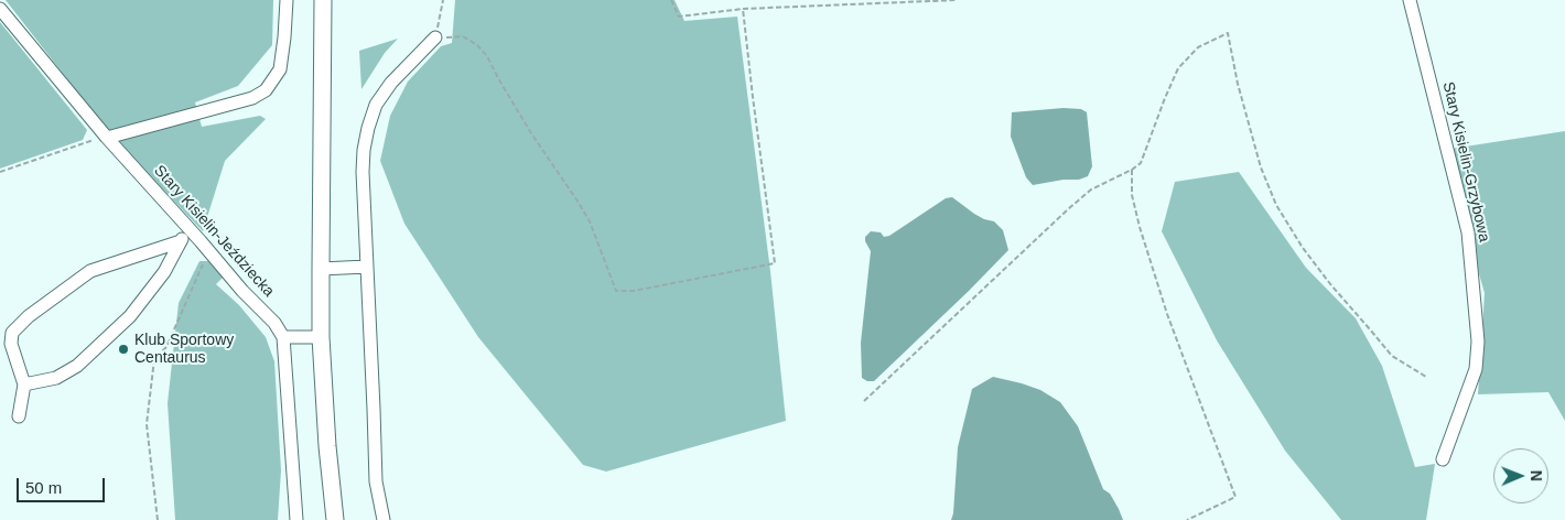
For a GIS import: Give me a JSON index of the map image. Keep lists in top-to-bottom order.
{
  "streets": {
    "street": ["Stary Kisielin-Grzybowa", "Stary Kisielin-Jeździecka"]
  },
  "places": ["Klub Sportowy Centaurus"],
  "scale_bar": "50 m",
  "north": "right"
}
